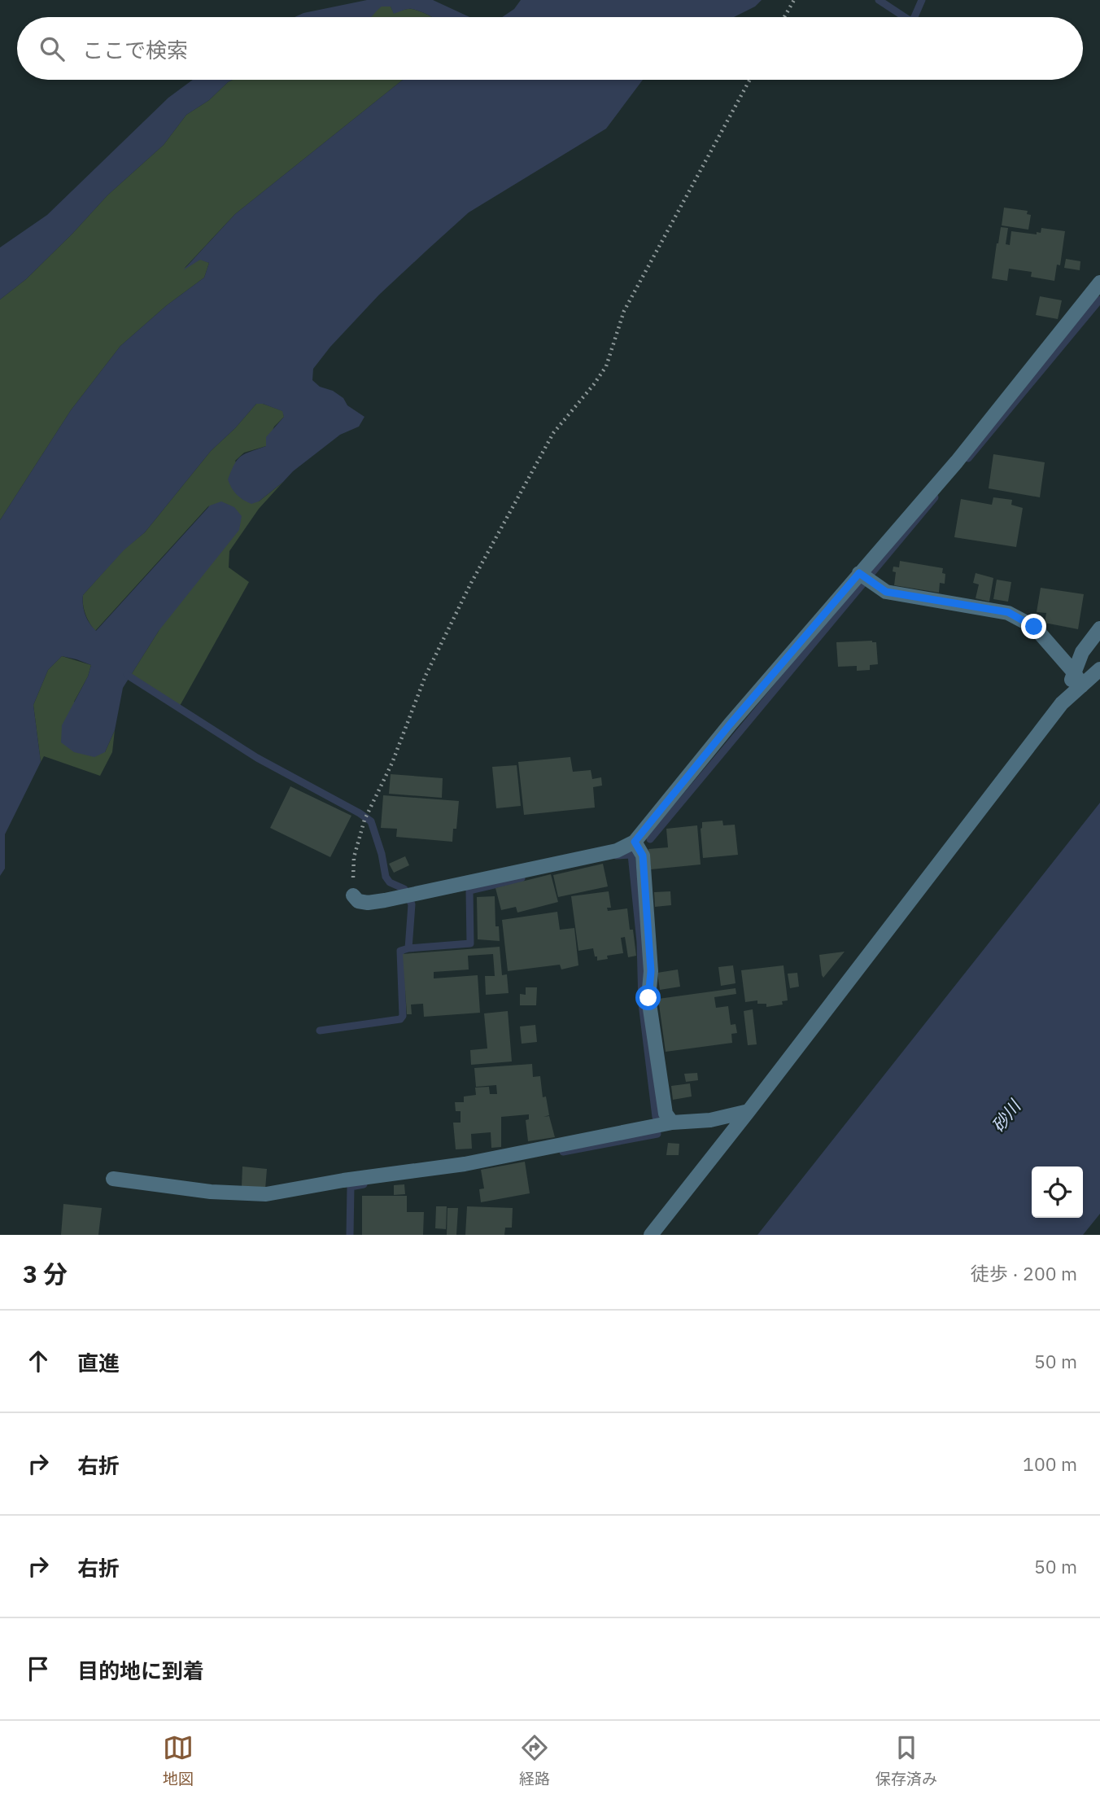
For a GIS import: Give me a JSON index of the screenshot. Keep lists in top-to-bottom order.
{
  "water": ["砂川"],
  "page": {
    "search": "ここで検索",
    "heading": ["3 分", "徒歩 · 200 m"],
    "list": [
      ["直進", "50 m"],
      ["右折", "100 m"],
      ["右折", "50 m"],
      "目的地に到着"
    ],
    "nav": ["地図", "経路", "保存済み"]
  }
}
